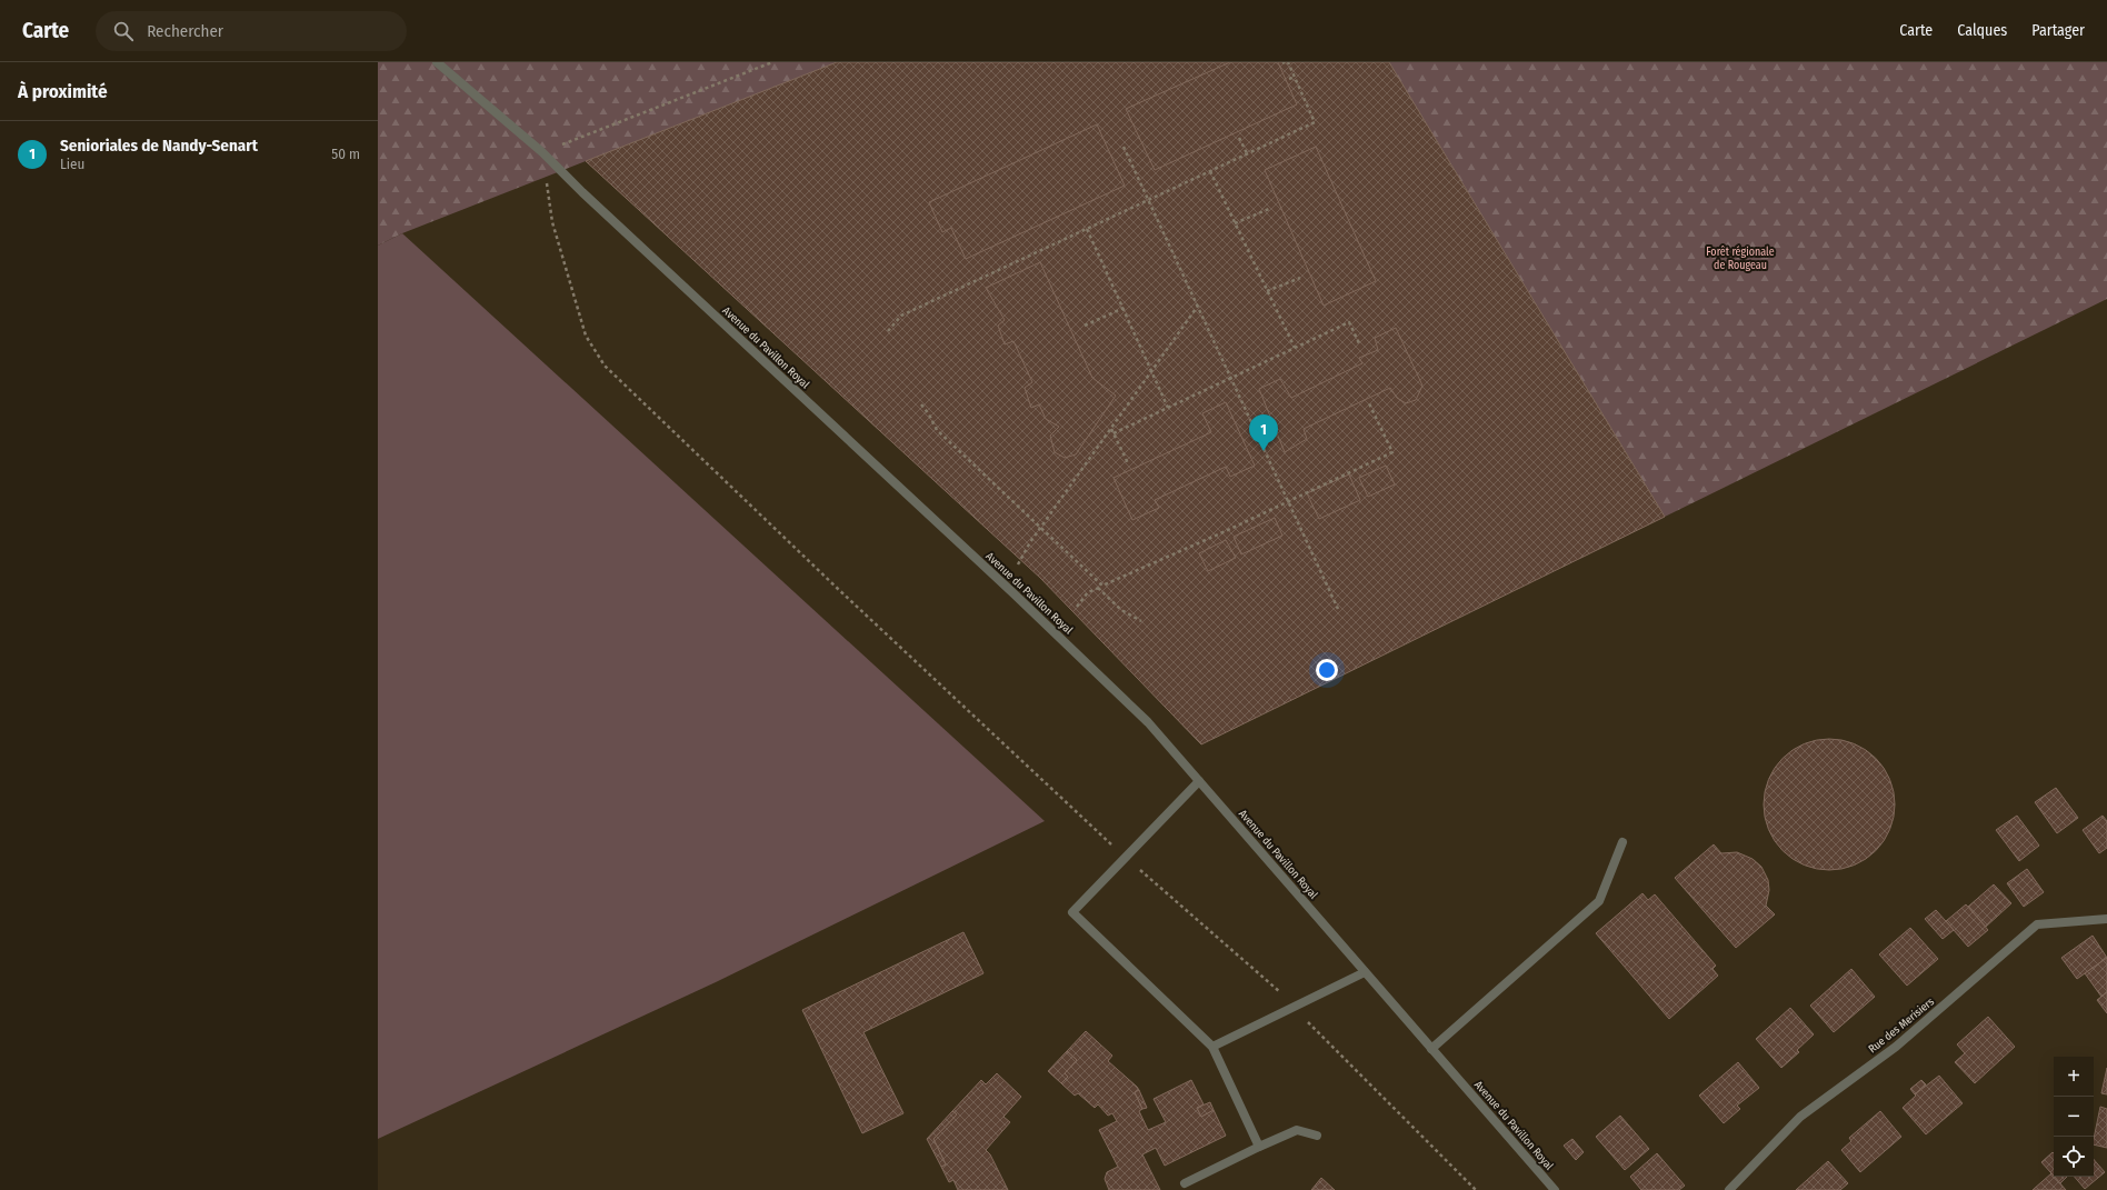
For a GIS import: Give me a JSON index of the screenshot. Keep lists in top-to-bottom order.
{
  "streets": {
    "street": ["Avenue du Pavillon Royal", "Rue des Merisiers"]
  },
  "parks": ["Forêt régionale de Rougeau"],
  "page": {
    "header": "Carte",
    "search": "Rechercher",
    "nav": ["Carte", "Calques", "Partager"],
    "heading": "À proximité",
    "list": [
      {
        "mark": "1",
        "name": "Senioriales de Nandy-Senart",
        "note": "Lieu",
        "value": "50 m"
      }
    ],
    "pins": "1",
    "map_buttons": ["+", "−"]
  }
}
